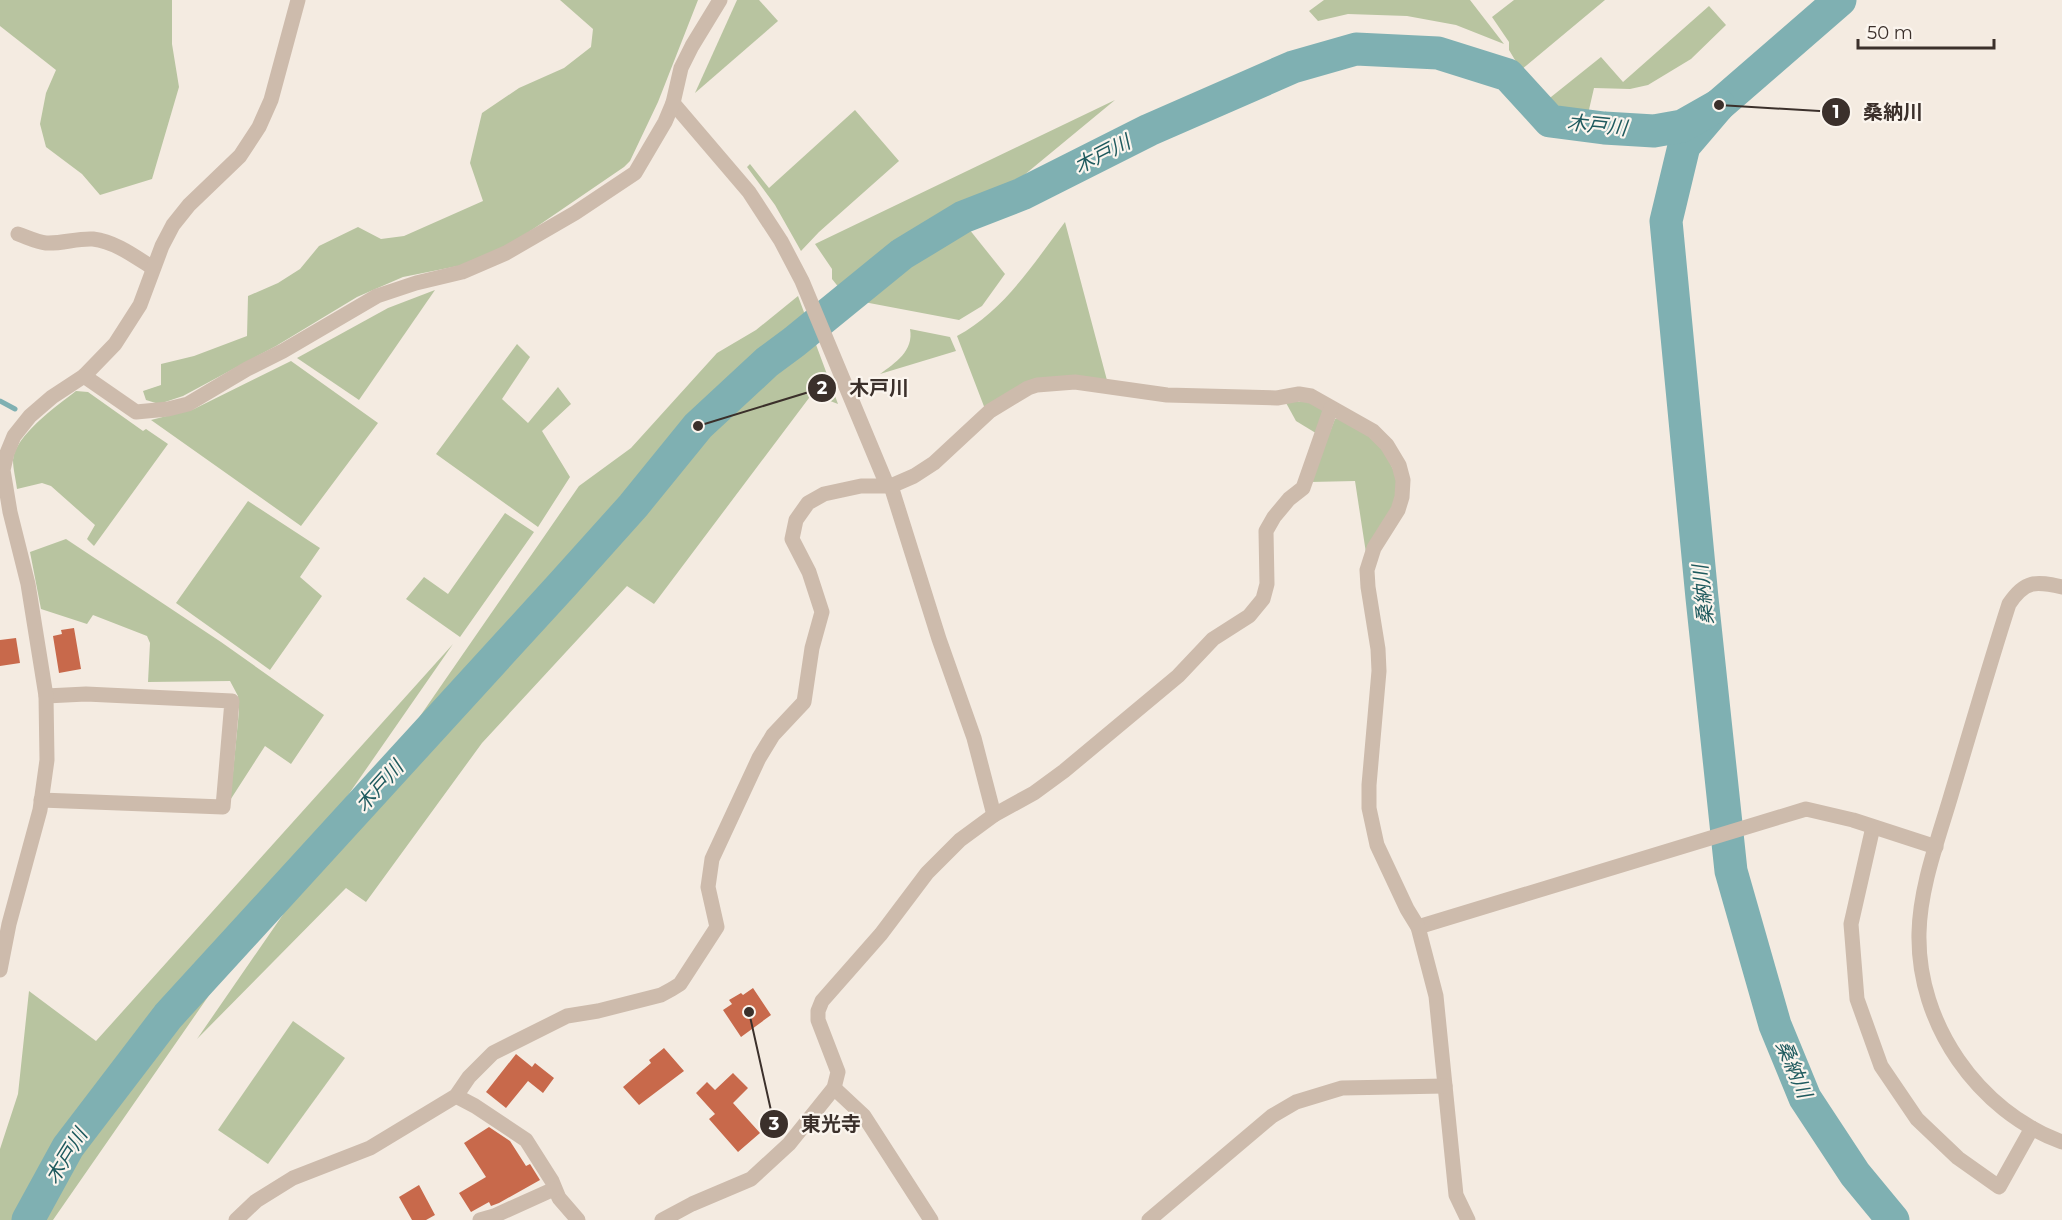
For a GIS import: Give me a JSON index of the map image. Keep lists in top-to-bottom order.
{
  "water": ["木戸川", "桑納川"],
  "places": ["桑納川", "木戸川", "東光寺"],
  "scale_bar": "50 m"
}
